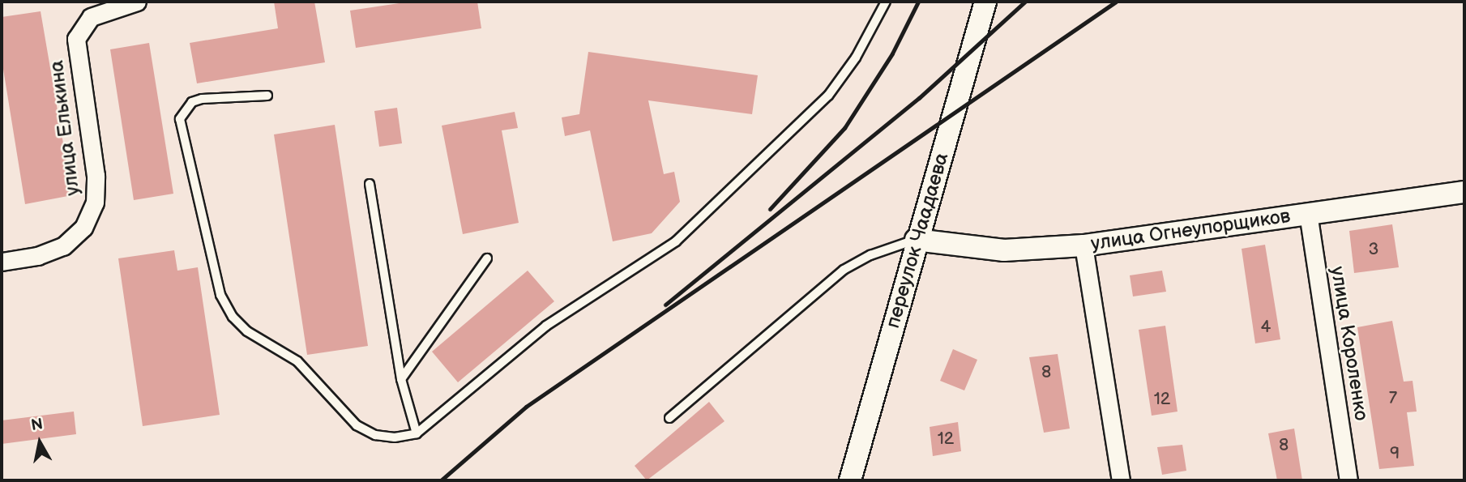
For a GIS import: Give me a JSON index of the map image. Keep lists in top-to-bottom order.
{
  "streets": {
    "street": [
      "улица Елькина",
      "улица Огнеупорщиков",
      "переулок Чаадаева",
      "улица Короленко"
    ]
  },
  "crossings": [
    ["улица Огнеупорщиков", "переулок Чаадаева"],
    ["улица Огнеупорщиков", "улица Короленко"]
  ],
  "house_numbers": [
    "3",
    "4",
    "8",
    "7",
    "12",
    "12",
    "8",
    "9"
  ],
  "north": "top"
}
